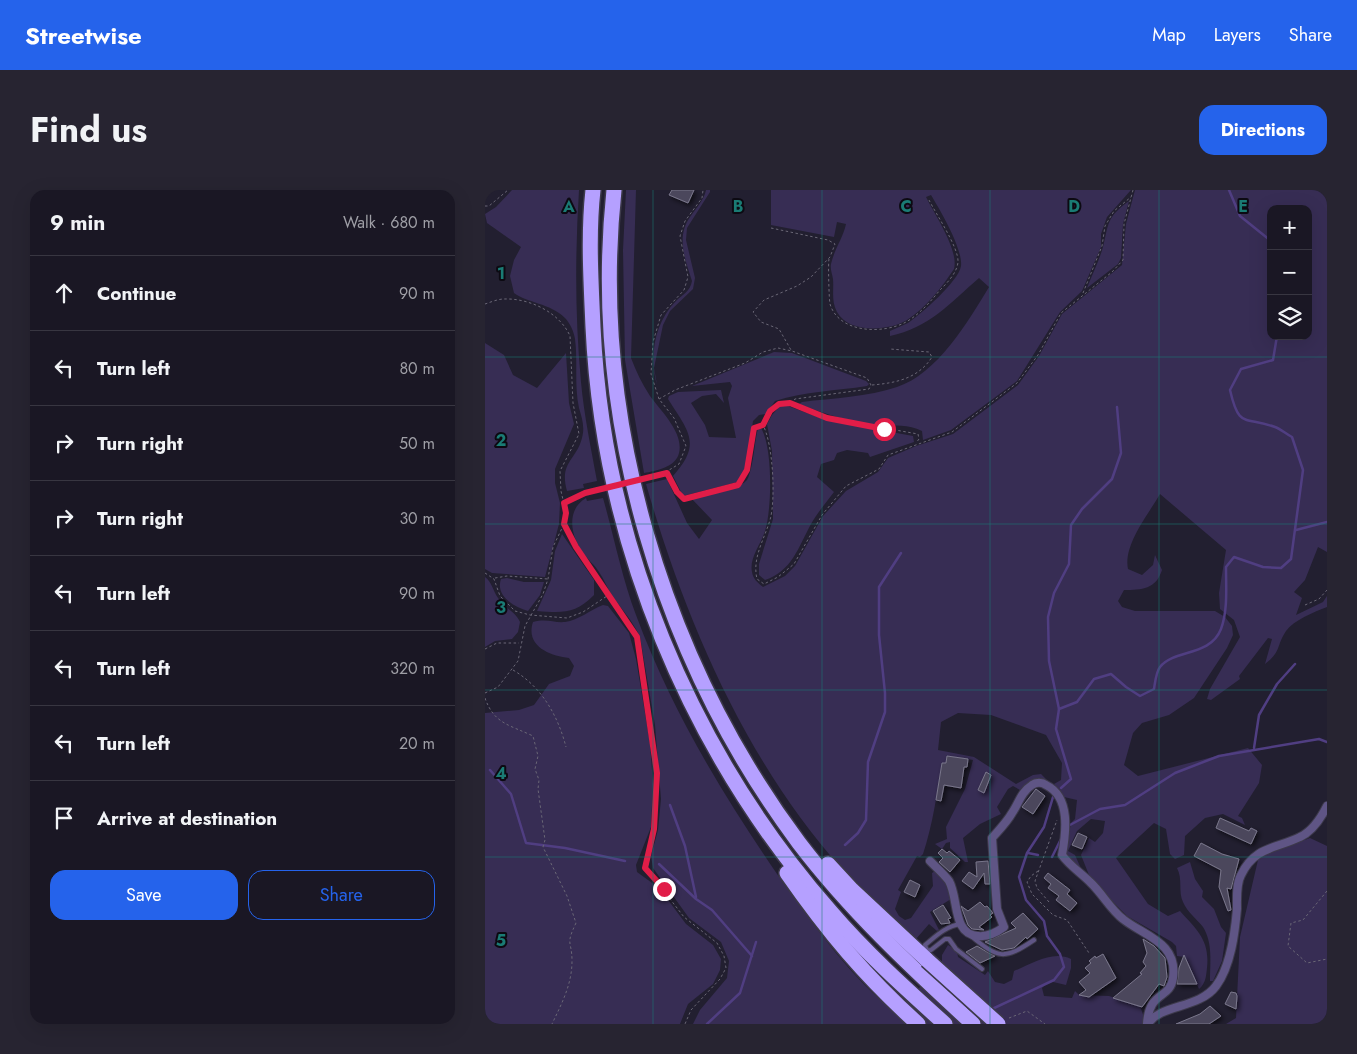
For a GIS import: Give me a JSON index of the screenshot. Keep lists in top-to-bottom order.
{
  "page": {
    "header": "Streetwise",
    "nav": ["Map", "Layers", "Share"],
    "title": "Find us",
    "buttons": [
      "Directions",
      ["Save", "Share"]
    ],
    "heading": ["9 min", "Walk · 680 m"],
    "map_buttons": ["+", "−"],
    "list": [
      ["Continue", "90 m"],
      ["Turn left", "80 m"],
      ["Turn right", "50 m"],
      ["Turn right", "30 m"],
      ["Turn left", "90 m"],
      ["Turn left", "320 m"],
      ["Turn left", "20 m"],
      "Arrive at destination"
    ]
  },
  "grid": {
    "columns": [
      "A",
      "B",
      "C",
      "D",
      "E"
    ],
    "rows": [
      "1",
      "2",
      "3",
      "4",
      "5"
    ]
  }
}
